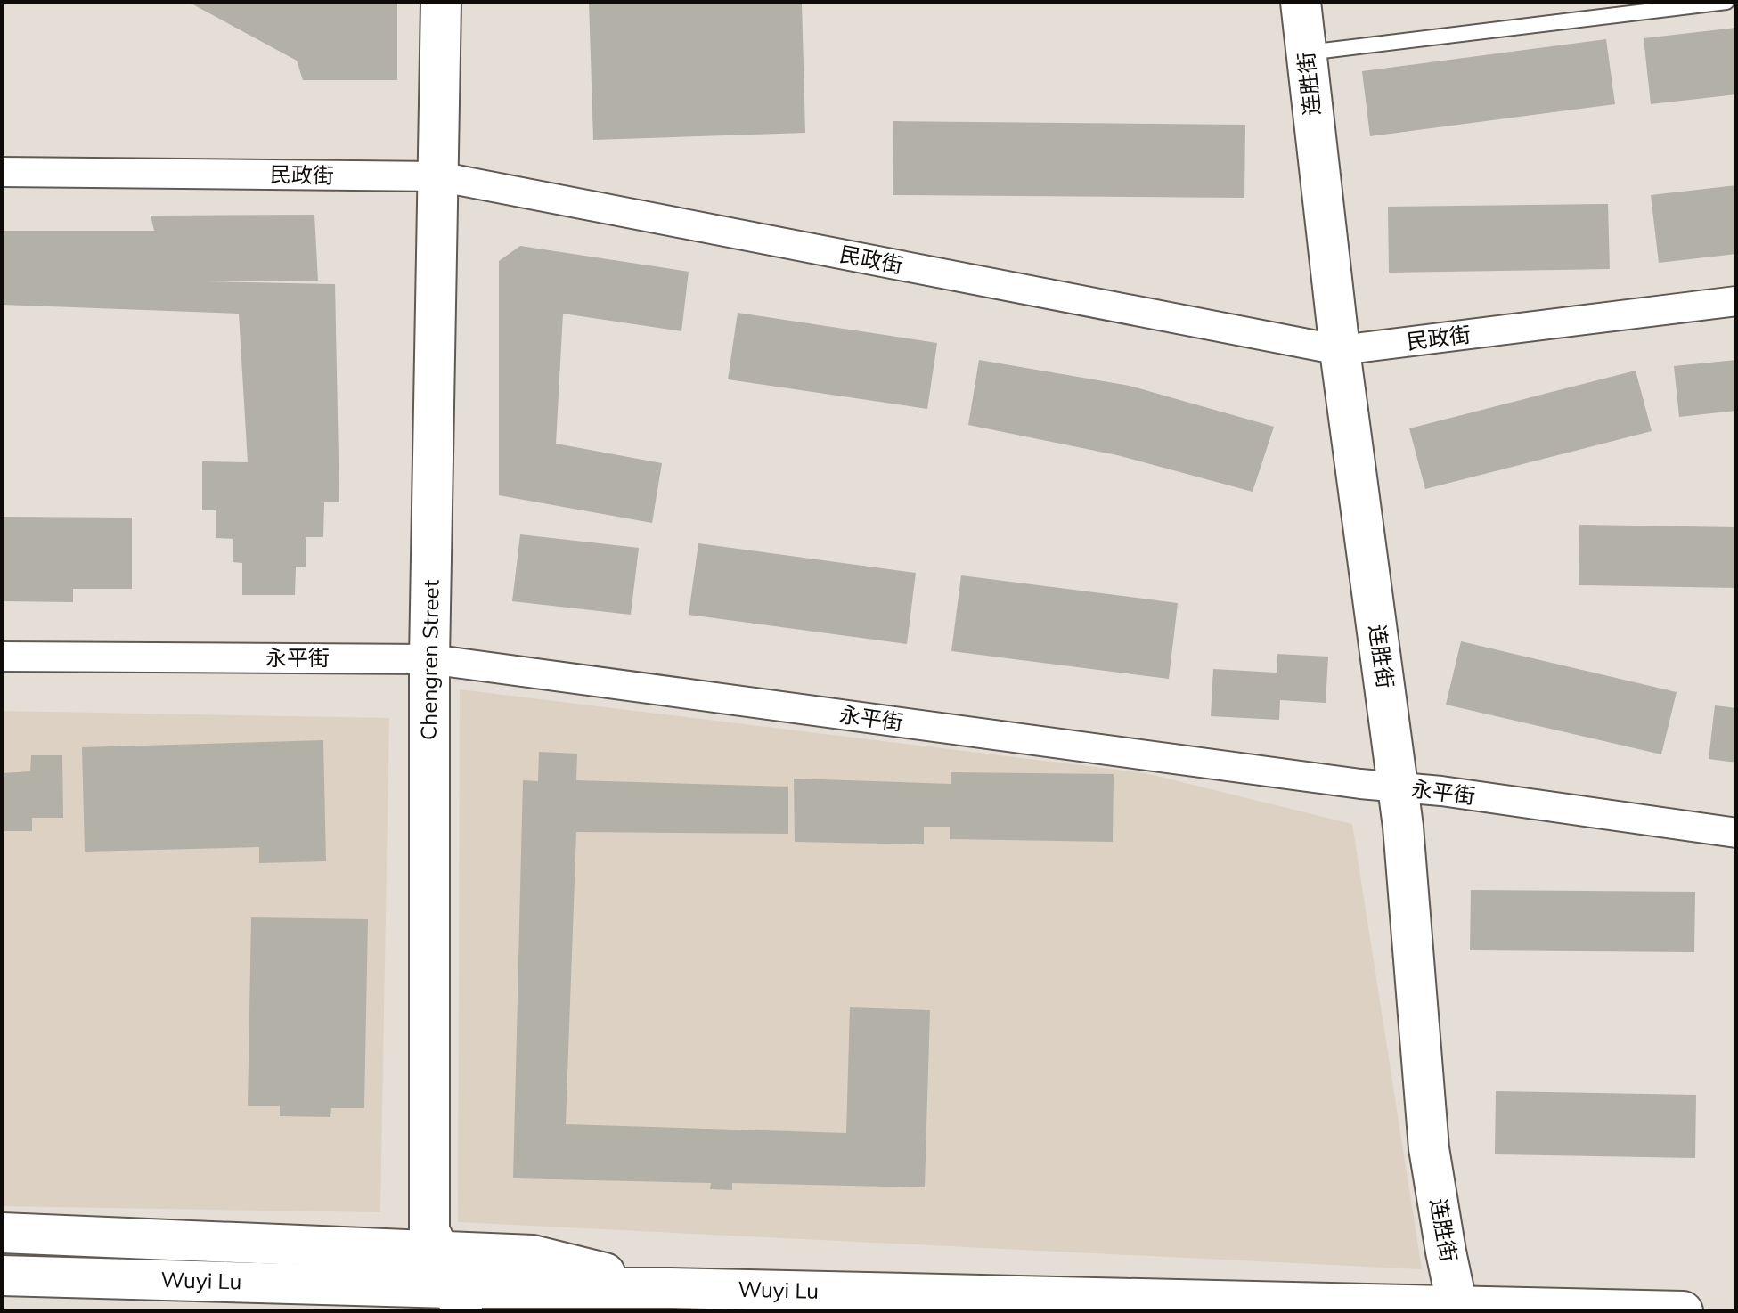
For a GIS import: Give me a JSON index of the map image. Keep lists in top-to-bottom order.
{
  "streets": {
    "main road": ["连胜街", "Chengren Street", "Wuyi Lu"],
    "street": ["民政街", "永平街"]
  },
  "crossings": [
    ["连胜街", "民政街"],
    ["连胜街", "永平街"],
    ["连胜街", "Wuyi Lu"],
    ["民政街", "Chengren Street"],
    ["永平街", "Chengren Street"],
    ["Chengren Street", "Wuyi Lu"]
  ]
}
